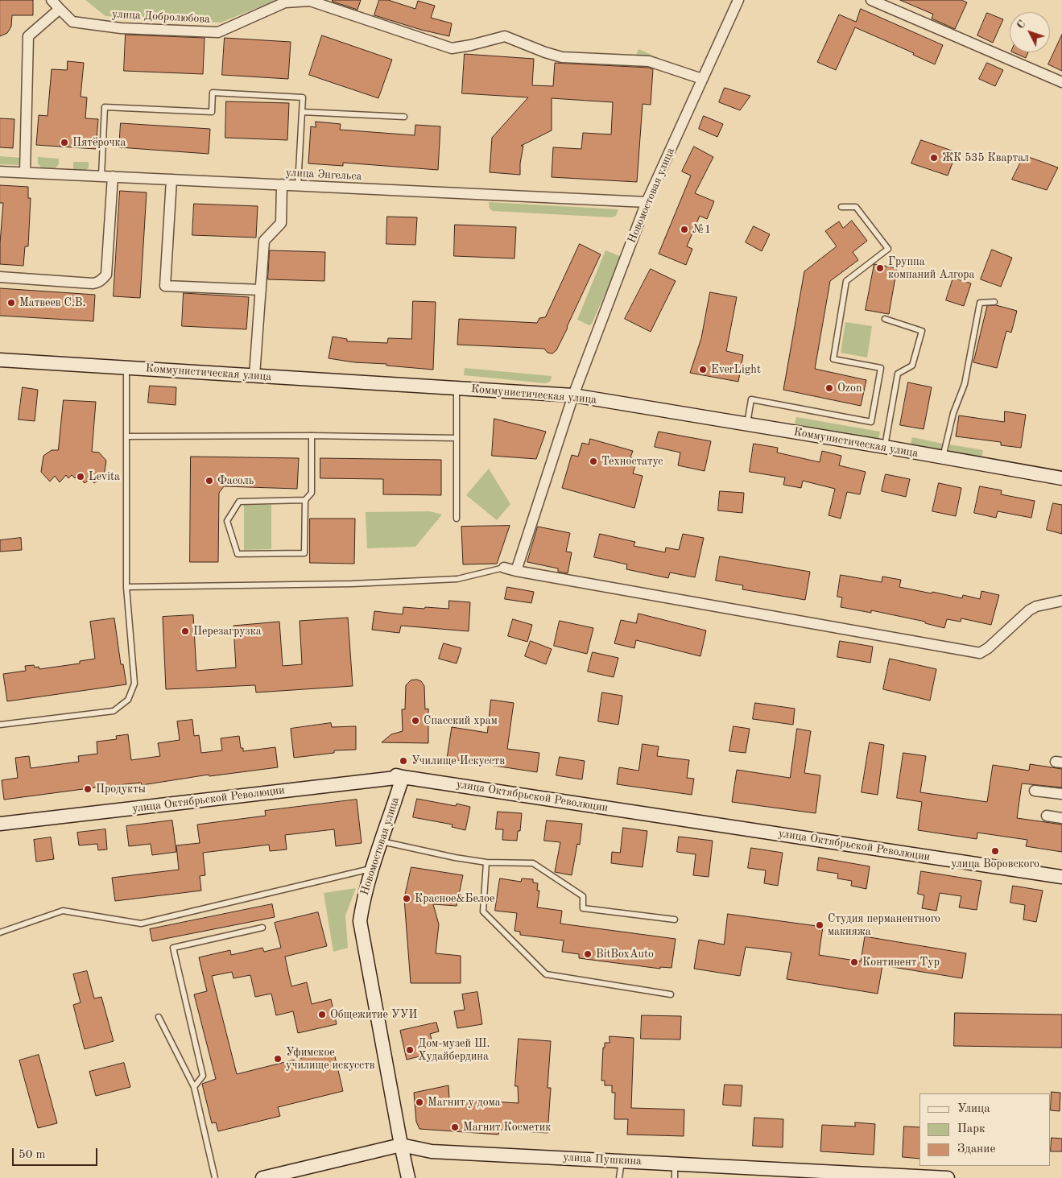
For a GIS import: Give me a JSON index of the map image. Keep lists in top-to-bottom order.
{
  "streets": {
    "street": [
      "улица Добролюбова",
      "улица Энгельса",
      "Новомостовая улица",
      "Коммунистическая улица",
      "улица Октябрьской Революции",
      "улица Пушкина"
    ]
  },
  "crossings": [
    ["улица Добролюбова", "Новомостовая улица"],
    ["улица Энгельса", "Новомостовая улица"],
    ["Новомостовая улица", "Коммунистическая улица"],
    ["Новомостовая улица", "улица Октябрьской Революции"],
    ["Новомостовая улица", "улица Пушкина"]
  ],
  "places": [
    "Пятёрочка",
    "ЖК 535 Квартал",
    "№1",
    "Группа компаний Алгора",
    "Матвеев С.В.",
    "EverLight",
    "Ozon",
    "Техностатус",
    "Levita",
    "Фасоль",
    "Перезагрузка",
    "Спасский храм",
    "Училище Искусств",
    "Продукты",
    "улица Воровского",
    "Красное&Белое",
    "Студия перманентного макияжа",
    "BitBoxAuto",
    "Континент Тур",
    "Общежитие УУИ",
    "Дом-музей Ш. Худайбердина",
    "Уфимское училище искусств",
    "Магнит у дома",
    "Магнит Косметик"
  ],
  "legend": ["Улица", "Парк", "Здание"],
  "scale_bar": "50 m",
  "north": "top left"
}
